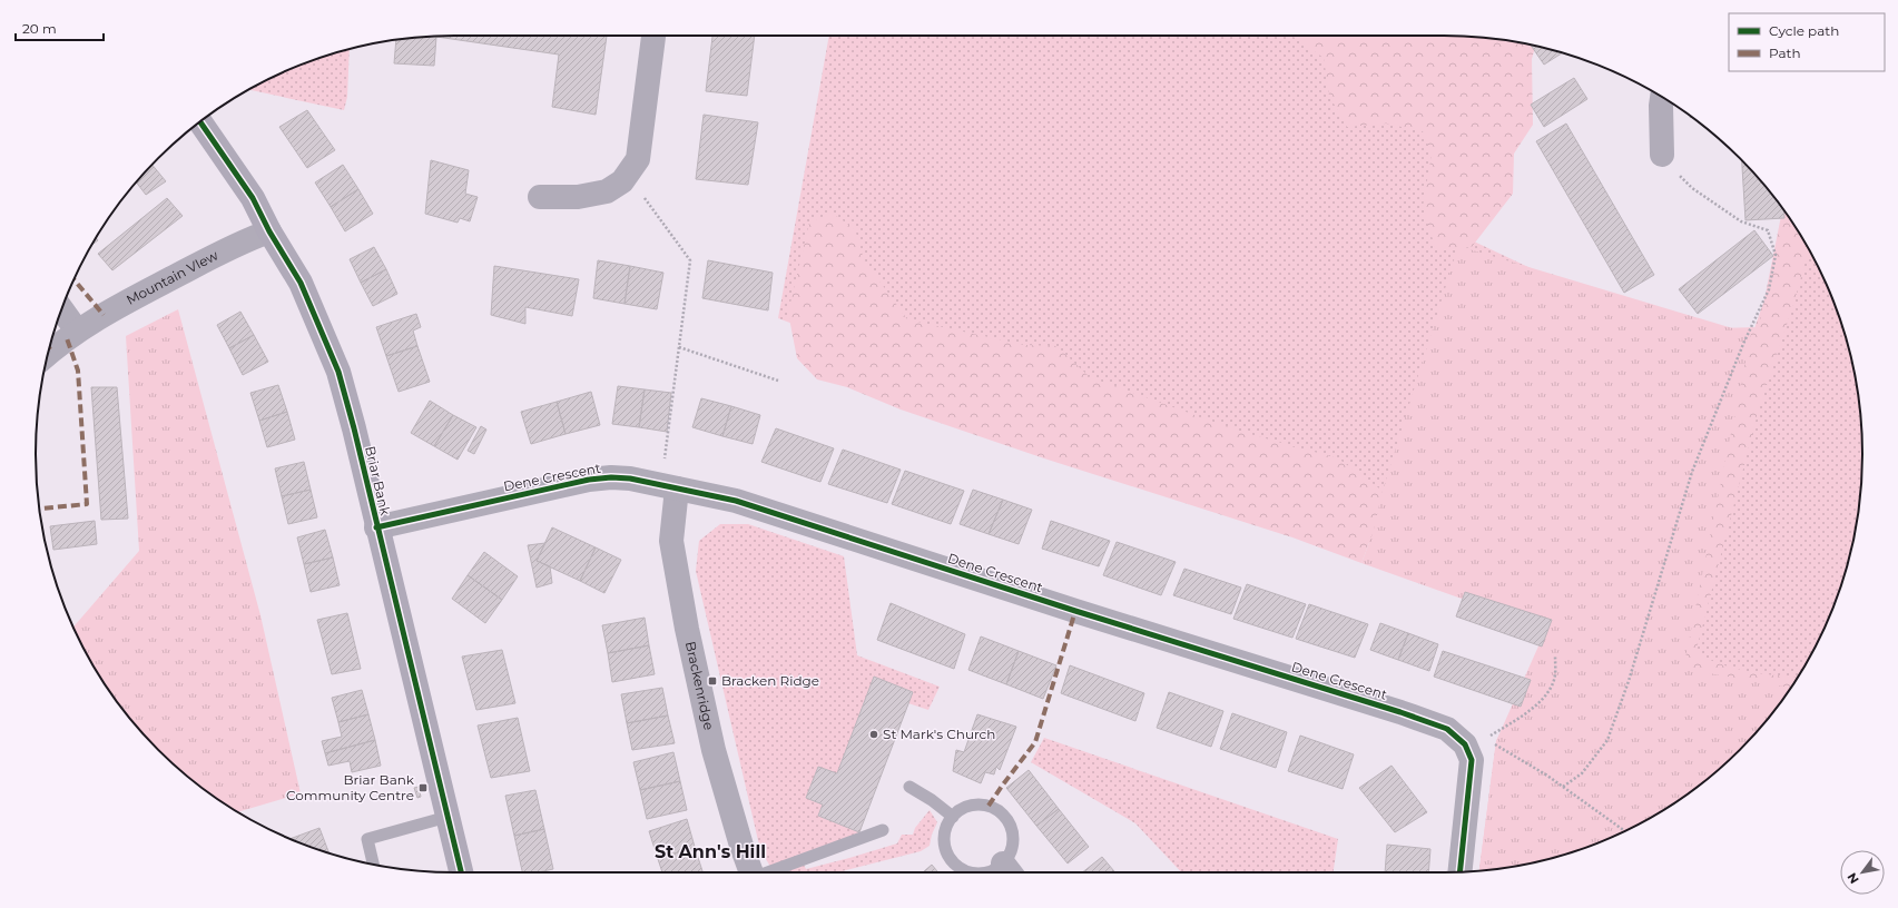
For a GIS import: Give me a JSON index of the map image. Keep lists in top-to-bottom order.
{
  "streets": {
    "street": [
      "Mountain VIew",
      "Dene Crescent",
      "Briar Bank",
      "Brackenridge"
    ]
  },
  "crossings": [
    ["Mountain VIew", "Briar Bank"],
    ["Dene Crescent", "Briar Bank"],
    ["Dene Crescent", "Brackenridge"]
  ],
  "districts": ["St Ann's Hill"],
  "places": {
    "transit": ["Bracken Ridge", "Briar Bank Community Centre"],
    "other": ["St Mark's Church"]
  },
  "legend": ["Cycle path", "Path"],
  "scale_bar": "20 m",
  "north": "bottom left"
}
